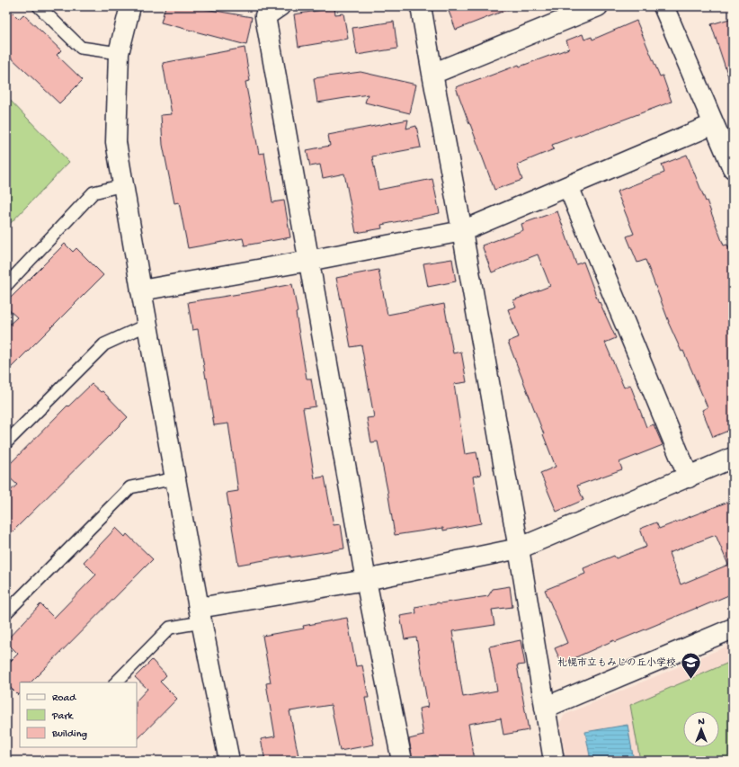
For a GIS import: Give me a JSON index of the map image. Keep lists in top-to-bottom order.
{
  "places": {
    "school or university": ["札幌市立もみじの丘小学校"]
  },
  "legend": ["Road", "Park", "Building"],
  "north": "top"
}
